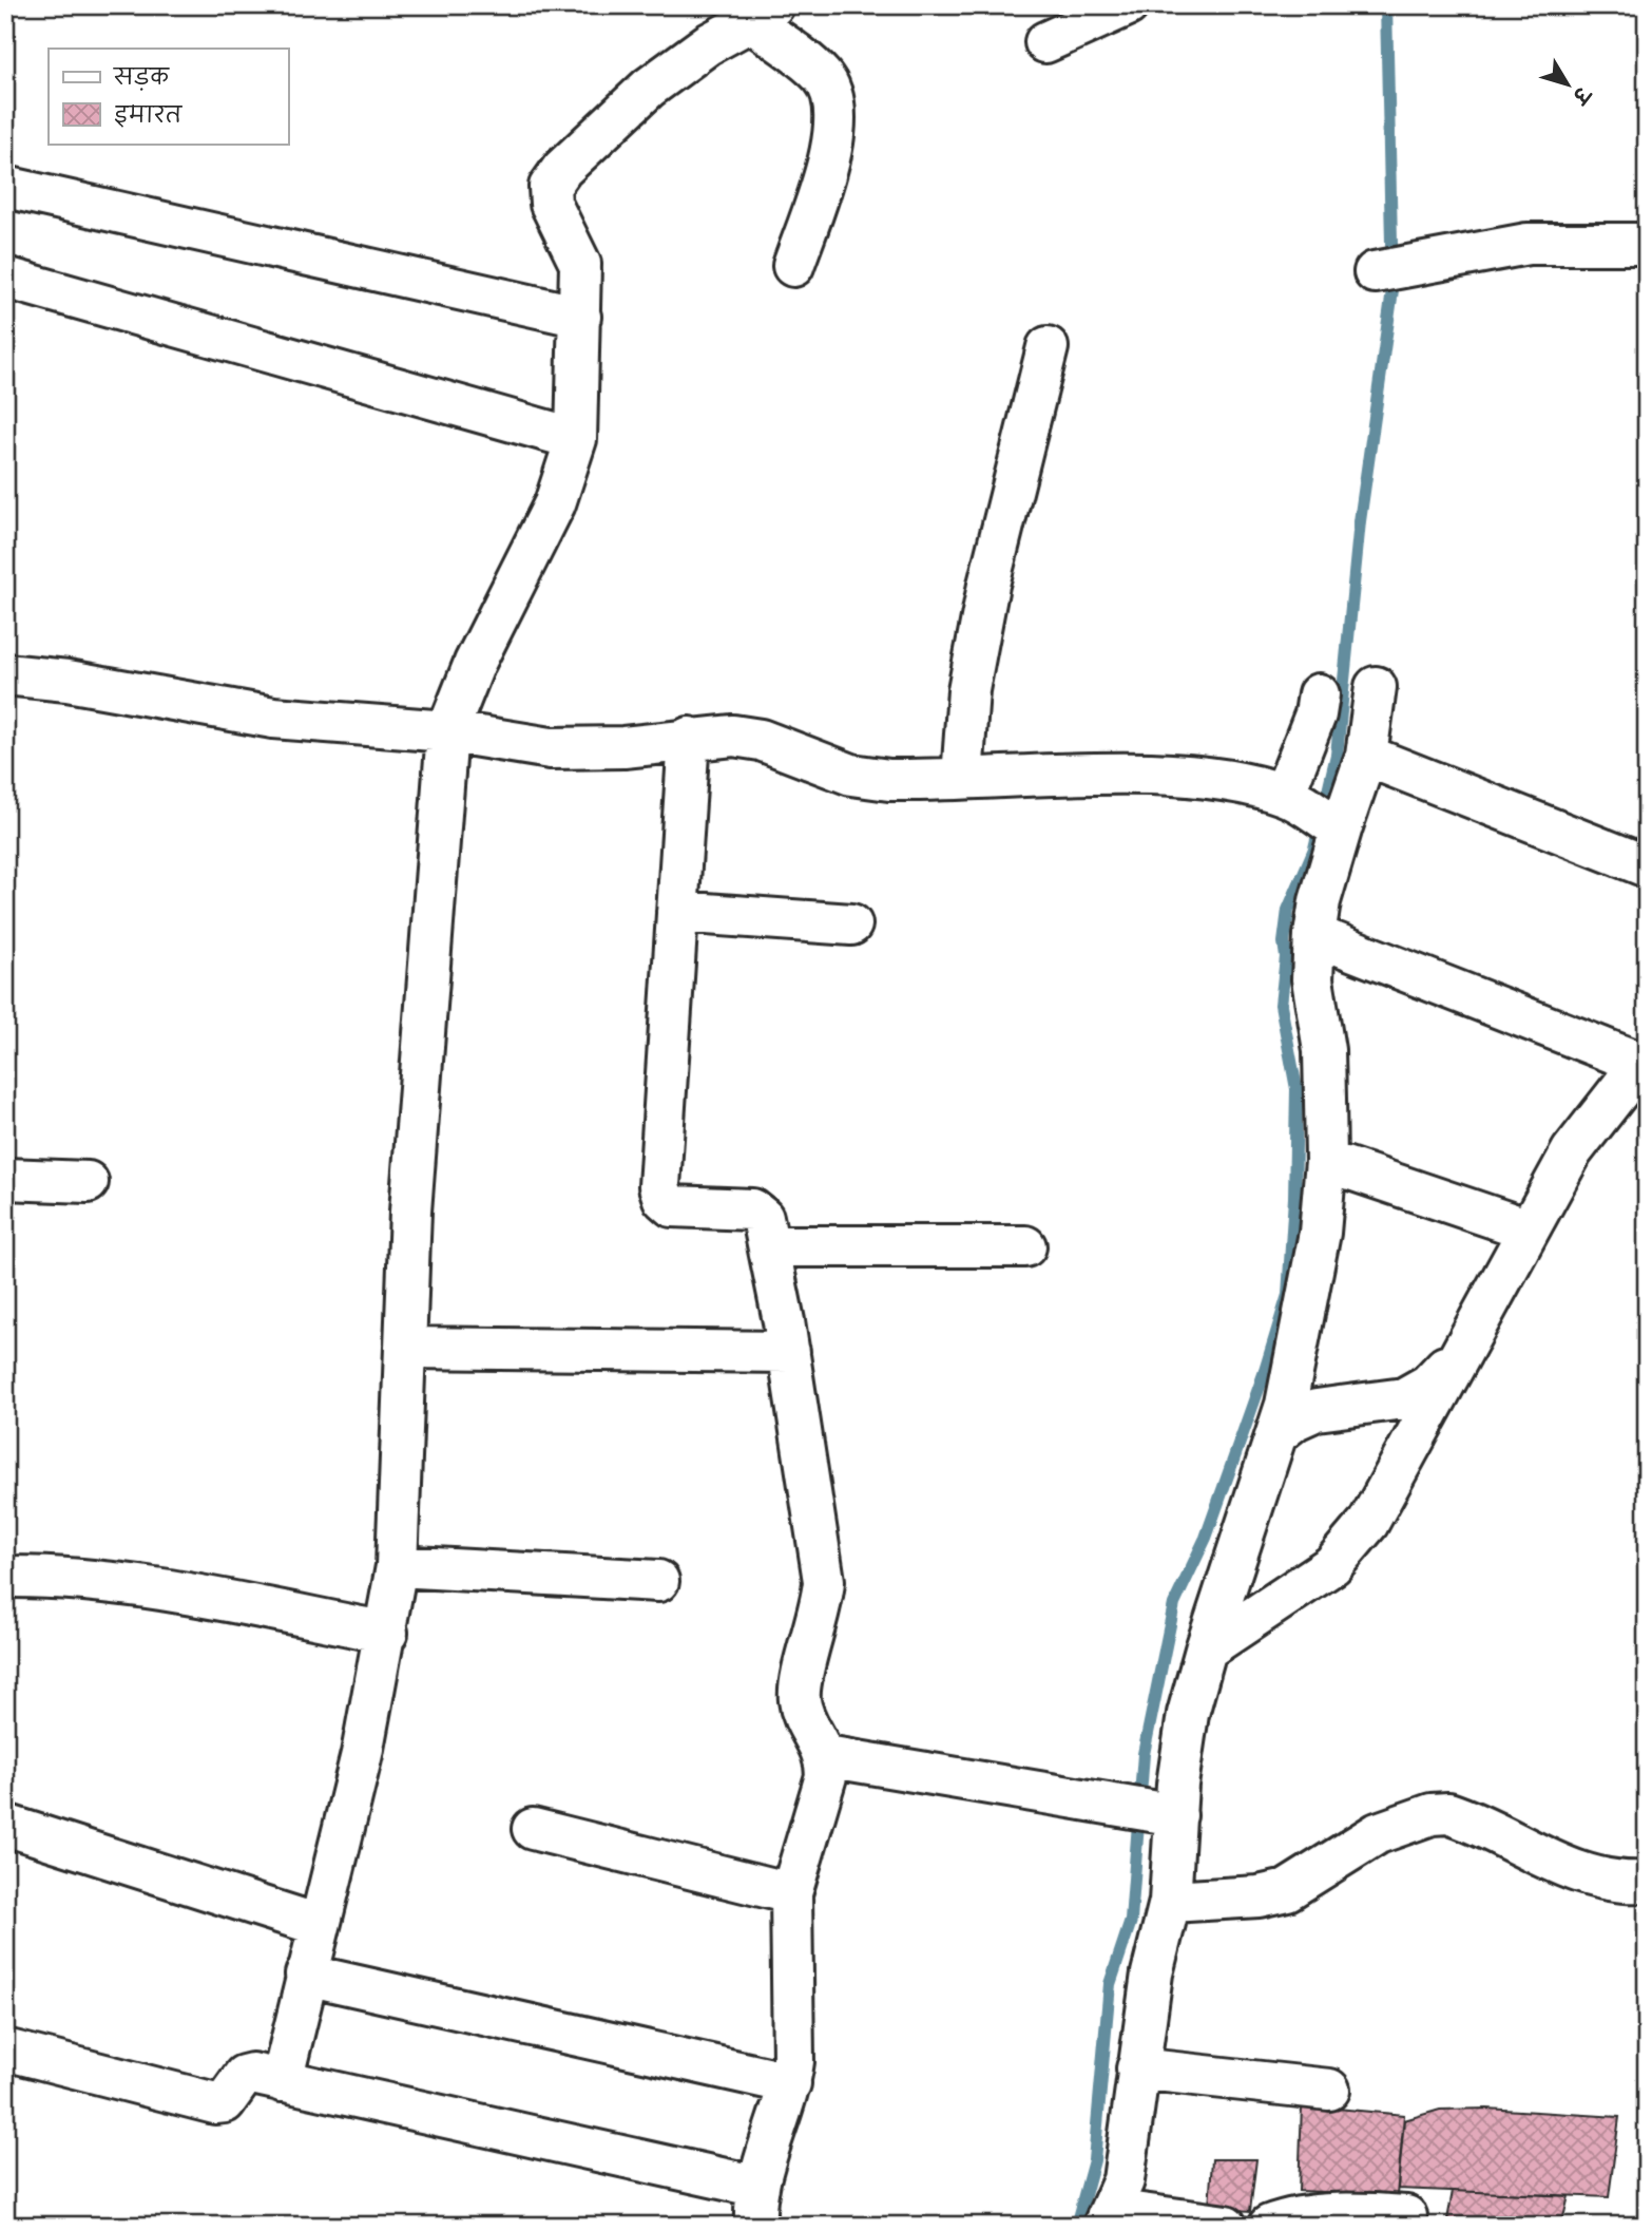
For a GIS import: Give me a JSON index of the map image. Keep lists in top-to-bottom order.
{
  "legend": ["सड़क", "इमारत"],
  "north": "bottom right"
}
